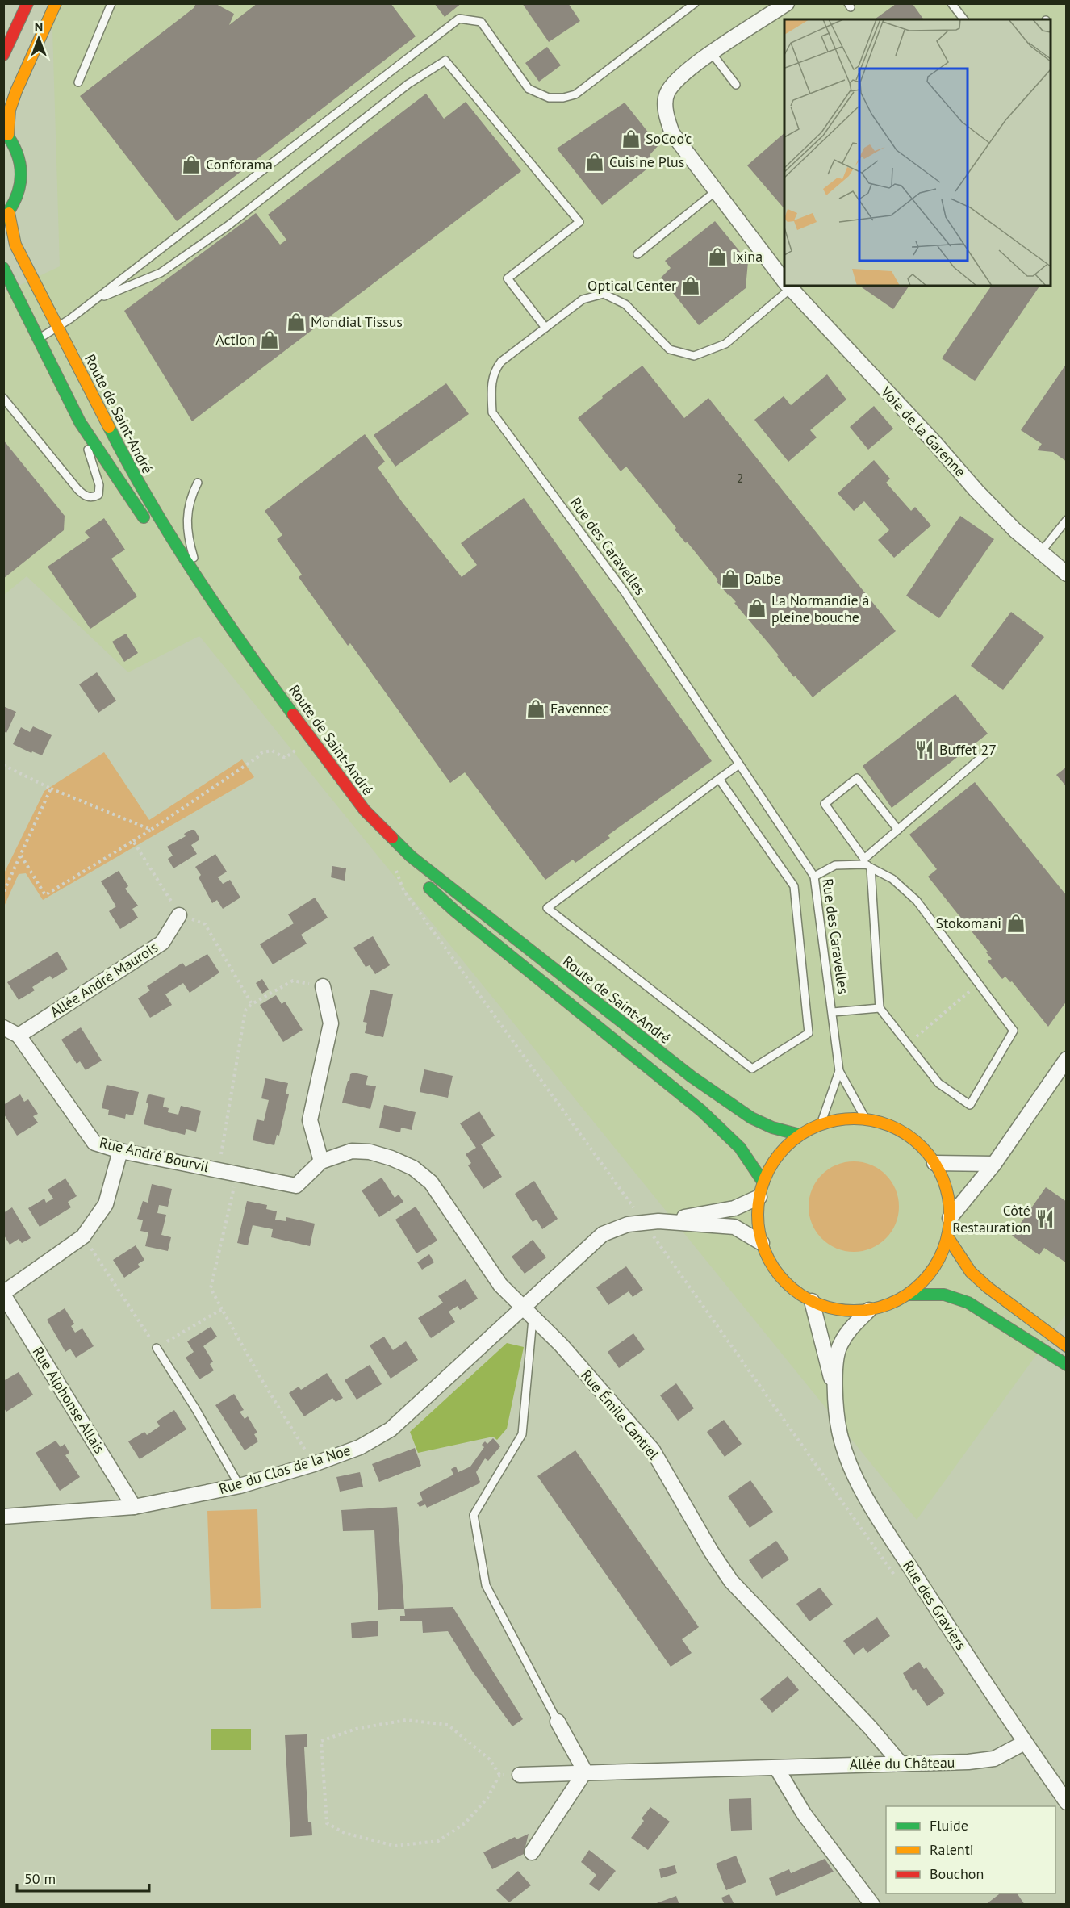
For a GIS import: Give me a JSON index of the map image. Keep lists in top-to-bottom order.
{
  "streets": {
    "main road": ["Route de Saint-André"],
    "street": [
      "Voie de la Garenne",
      "Allée André Maurois",
      "Rue André Bourvil",
      "Rue Alphonse Allais",
      "Rue Émile Cantrel",
      "Rue du Clos de la Noe",
      "Rue des Graviers",
      "Allée du Château"
    ],
    "lane": ["Rue des Caravelles"]
  },
  "crossings": [
    ["Voie de la Garenne", "Rue des Caravelles"],
    ["Allée André Maurois", "Rue André Bourvil"],
    ["Rue André Bourvil", "Rue Émile Cantrel"],
    ["Rue Alphonse Allais", "Rue du Clos de la Noe"],
    ["Rue Émile Cantrel", "Rue du Clos de la Noe"],
    ["Rue Émile Cantrel", "Allée du Château"],
    ["Rue des Graviers", "Allée du Château"]
  ],
  "places": {
    "shop": [
      "SoCoo'c",
      "Cuisine Plus",
      "Conforama",
      "Ixina",
      "Optical Center",
      "Mondial Tissus",
      "Action",
      "Dalbe",
      "La Normandie à pleine bouche",
      "Favennec",
      "Stokomani"
    ],
    "restaurant": ["Buffet 27", "Côté Restauration"]
  },
  "house_numbers": ["2"],
  "legend": ["Fluide", "Ralenti", "Bouchon"],
  "scale_bar": "50 m",
  "north": "top"
}
